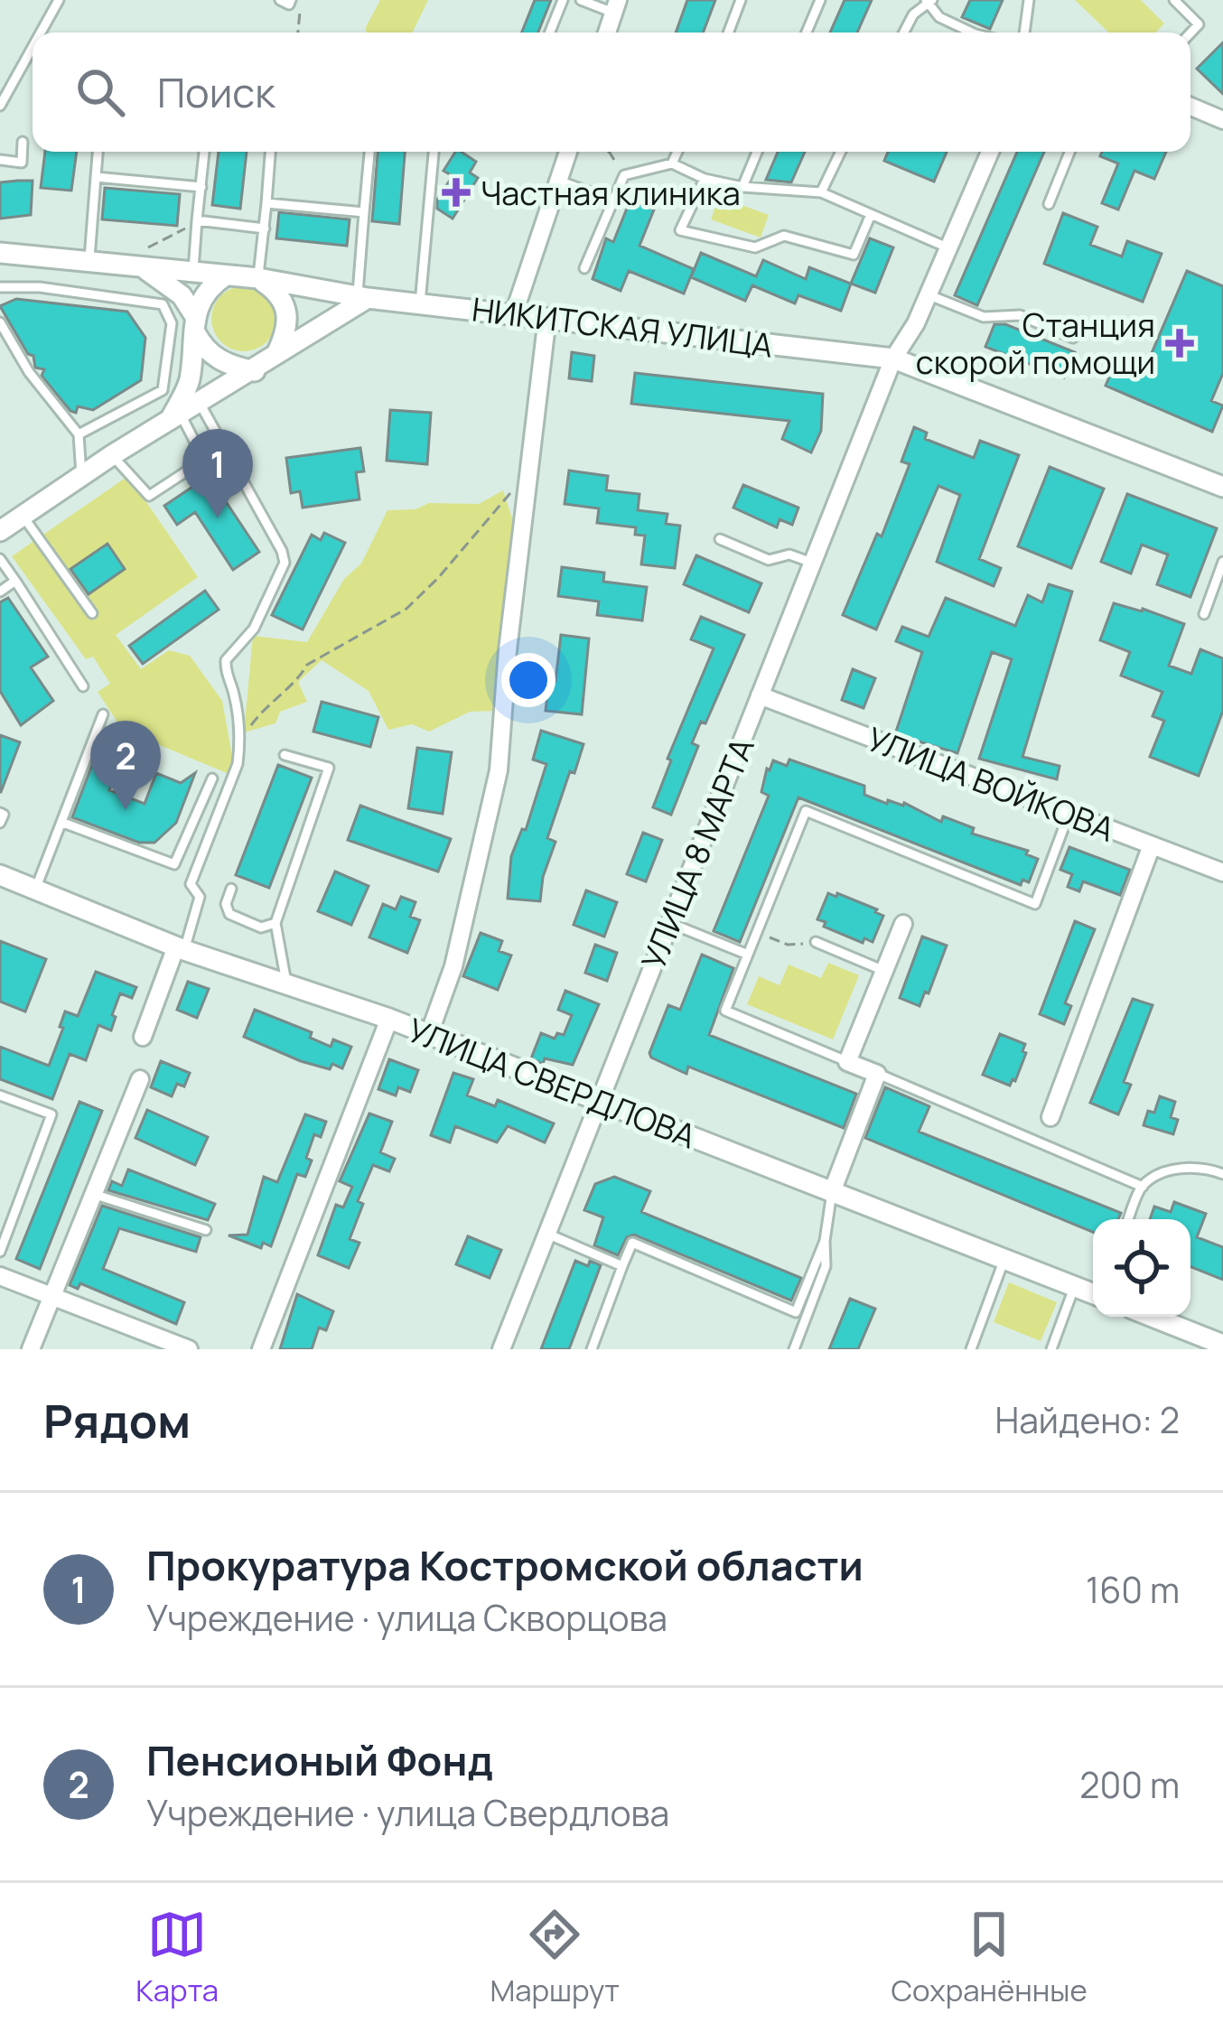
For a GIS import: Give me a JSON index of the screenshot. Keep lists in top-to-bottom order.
{
  "streets": {
    "street": [
      "НИКИТСКАЯ УЛИЦА",
      "УЛИЦА ВОЙКОВА",
      "УЛИЦА 8 МАРТА",
      "УЛИЦА СВЕРДЛОВА"
    ]
  },
  "crossings": [
    ["НИКИТСКАЯ УЛИЦА", "УЛИЦА 8 МАРТА"],
    ["УЛИЦА ВОЙКОВА", "УЛИЦА 8 МАРТА"],
    ["УЛИЦА 8 МАРТА", "УЛИЦА СВЕРДЛОВА"]
  ],
  "places": {
    "health": ["Частная клиника", "Станция скорой помощи"]
  },
  "page": {
    "search": "Поиск",
    "pins": ["1", "2"],
    "heading": ["Рядом", "Найдено: 2"],
    "list": [
      {
        "mark": "1",
        "name": "Прокуратура Костромской области",
        "note": "Учреждение · улица Скворцова",
        "value": "160 m"
      },
      {
        "mark": "2",
        "name": "Пенсионый Фонд",
        "note": "Учреждение · улица Свердлова",
        "value": "200 m"
      }
    ],
    "nav": ["Карта", "Маршрут", "Сохранённые"]
  }
}
